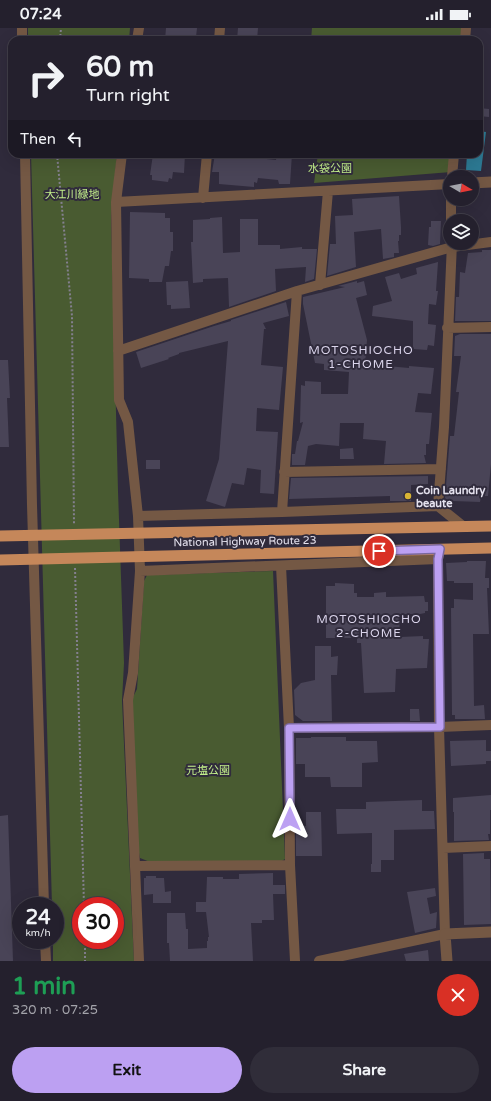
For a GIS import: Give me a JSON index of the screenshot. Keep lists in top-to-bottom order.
{
  "streets": {
    "highway": ["National Highway Route 23"]
  },
  "districts": ["MOTOSHIOCHO 1-CHOME", "MOTOSHIOCHO 2-CHOME"],
  "parks": ["水袋公園", "大江川緑地", "元塩公園"],
  "places": ["Coin Laundry beaute"],
  "north": "right",
  "page": {
    "status": "07:24",
    "turn": ["60 m", "Turn right"],
    "then": "Then",
    "speed": "24 km/h",
    "limit": "30",
    "heading": ["1 min", "320 m · 07:25"],
    "buttons": ["Exit", "Share"]
  }
}
